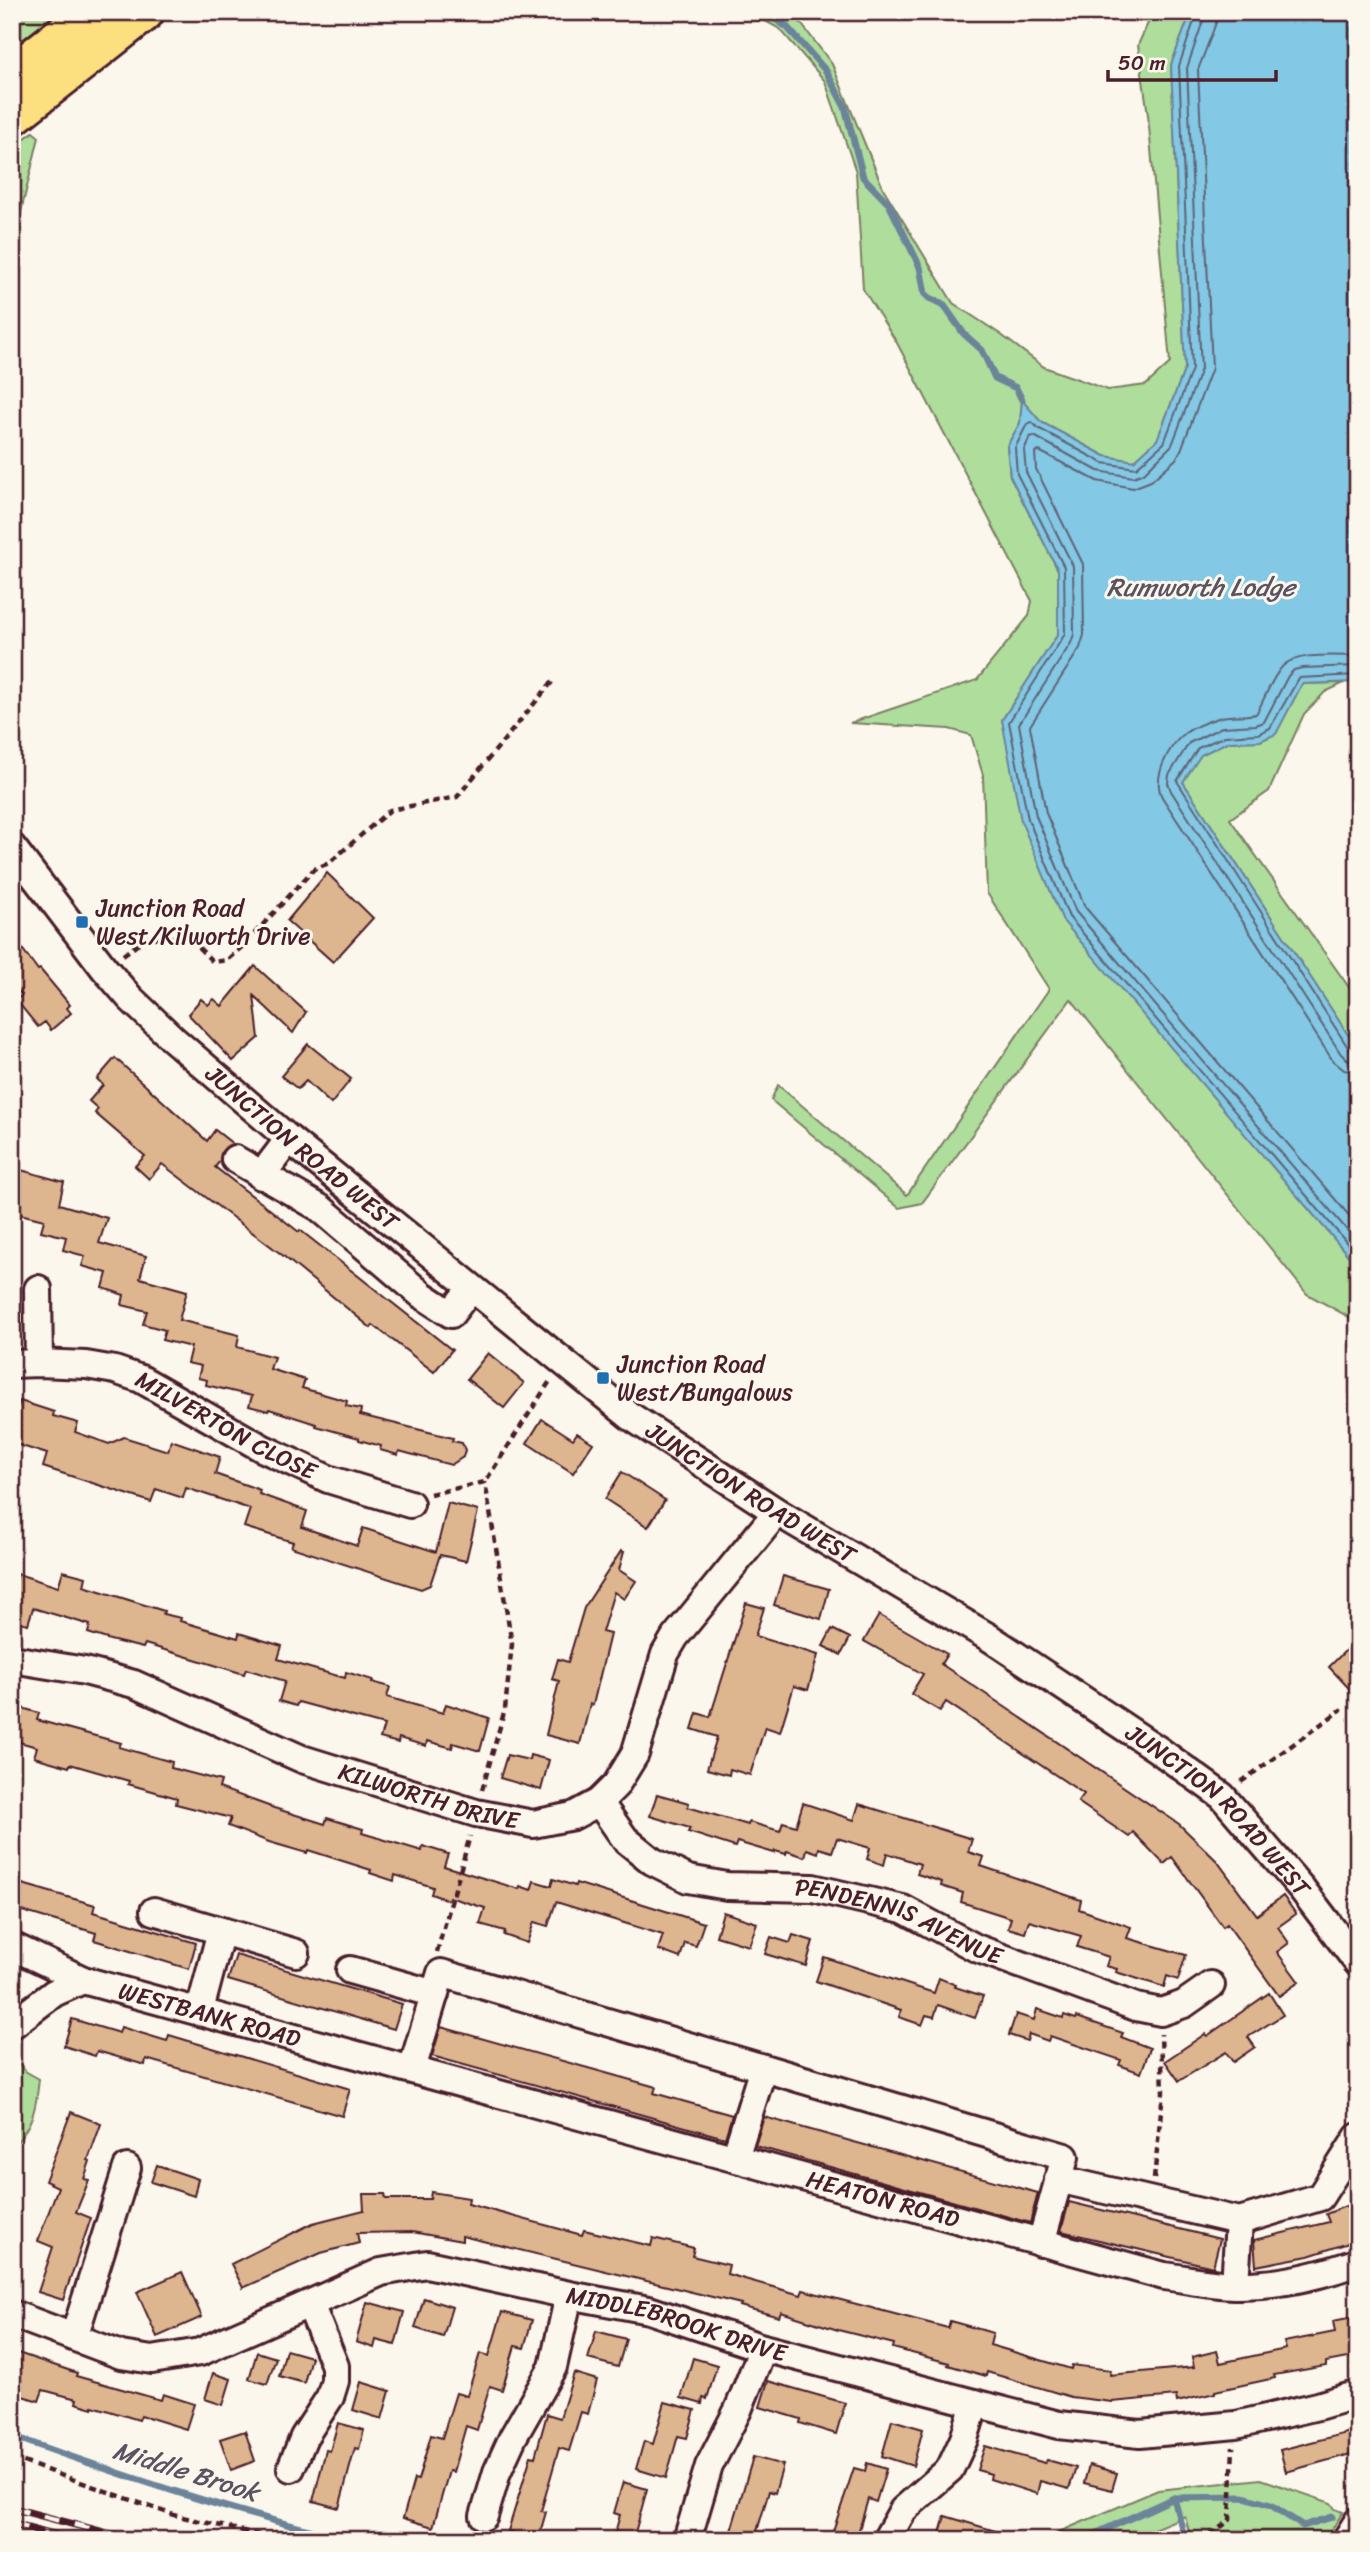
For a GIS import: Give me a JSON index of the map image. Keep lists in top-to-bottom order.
{
  "streets": {
    "street": [
      "JUNCTION ROAD WEST",
      "MILVERTON CLOSE",
      "KILWORTH DRIVE",
      "PENDENNIS AVENUE",
      "WESTBANK ROAD",
      "HEATON ROAD",
      "MIDDLEBROOK DRIVE"
    ]
  },
  "crossings": [
    ["JUNCTION ROAD WEST", "KILWORTH DRIVE"],
    ["KILWORTH DRIVE", "PENDENNIS AVENUE"],
    ["WESTBANK ROAD", "HEATON ROAD"]
  ],
  "water": ["Rumworth Lodge", "Middle Brook"],
  "places": {
    "transit": ["Junction Road West/Kilworth Drive", "Junction Road West/Bungalows"]
  },
  "scale_bar": "50 m"
}
